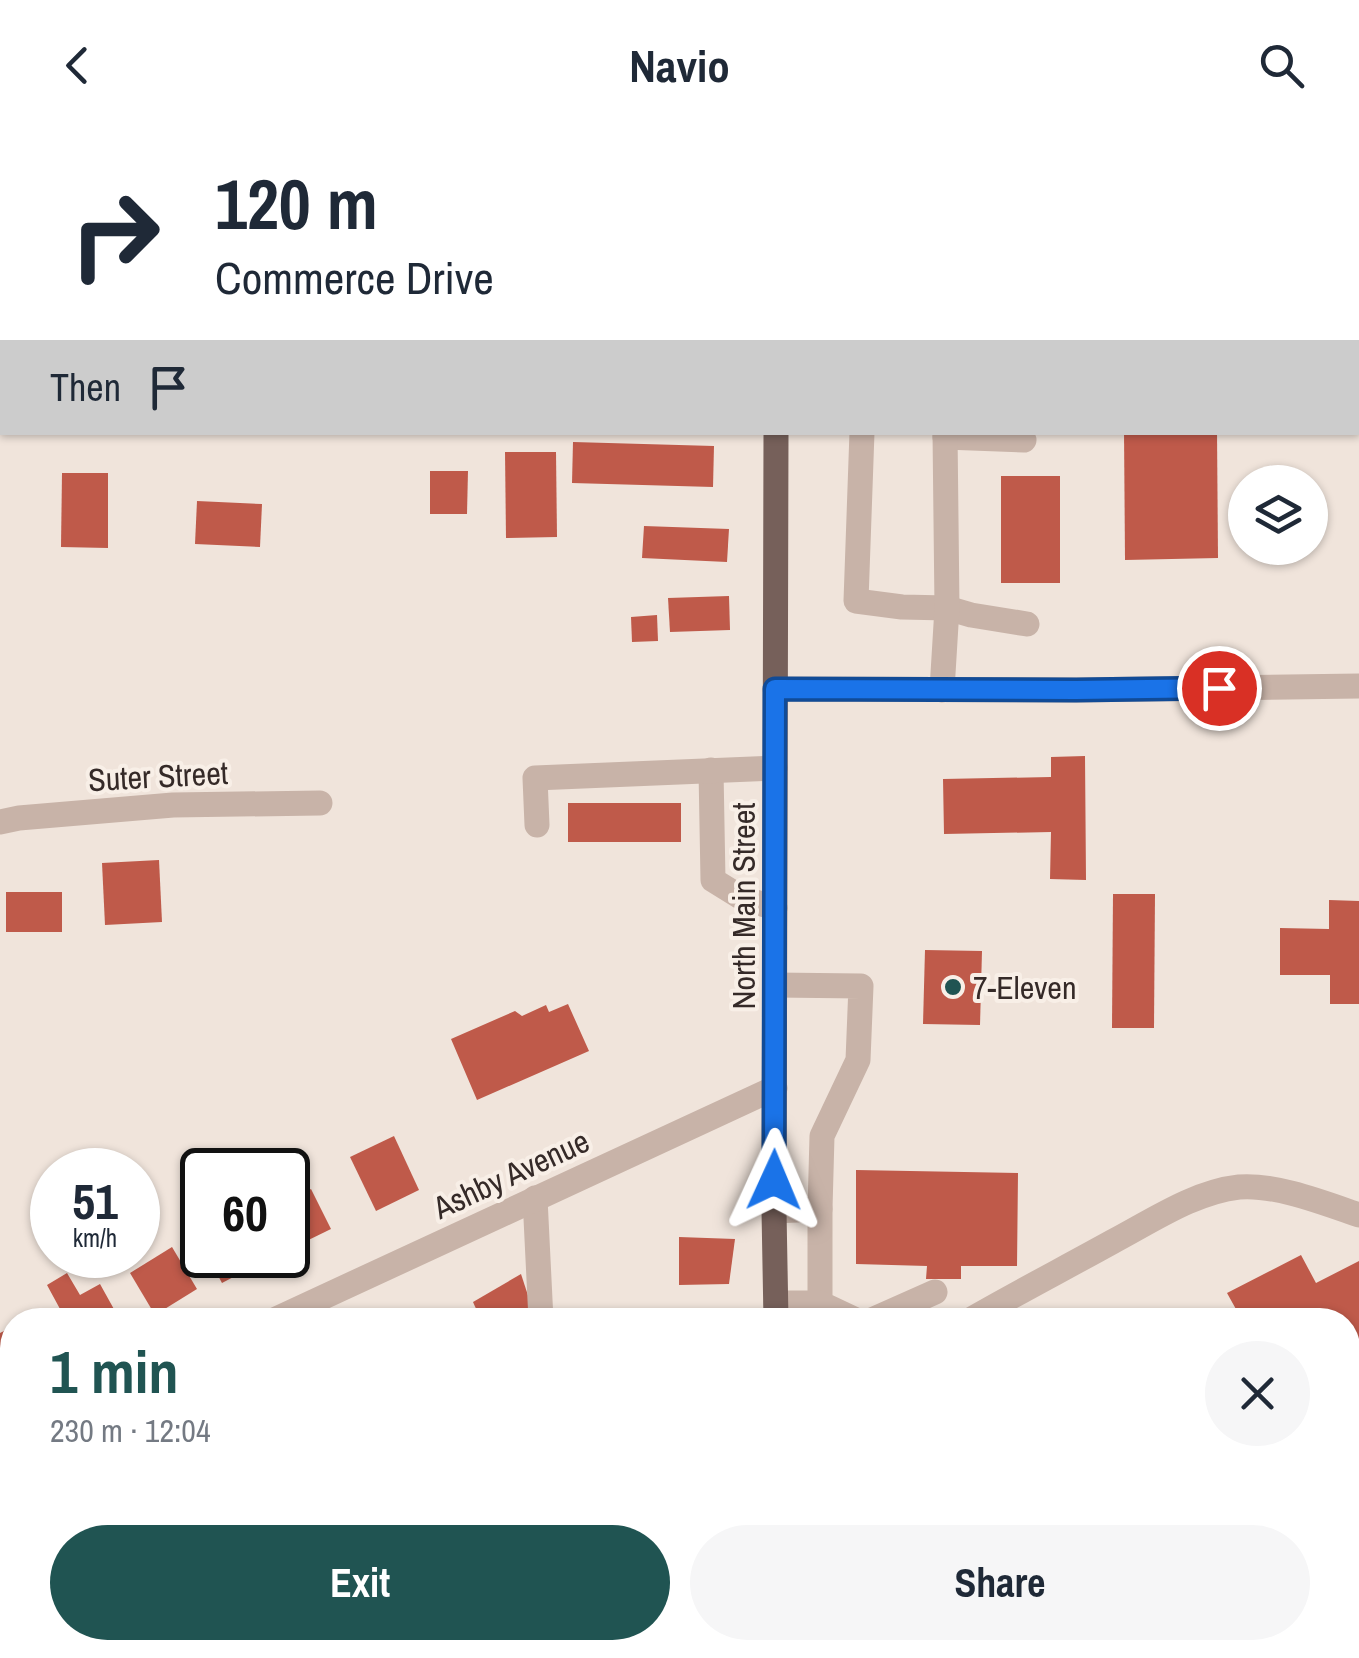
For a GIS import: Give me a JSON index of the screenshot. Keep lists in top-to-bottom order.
{
  "streets": {
    "main road": ["North Main Street"],
    "street": ["Suter Street", "Ashby Avenue"]
  },
  "crossings": [
    ["North Main Street", "Ashby Avenue"]
  ],
  "places": ["7-Eleven"],
  "page": {
    "header": "Navio",
    "turn": ["120 m", "Commerce Drive"],
    "then": "Then",
    "speed": "51 km/h",
    "limit": "60",
    "heading": ["1 min", "230 m · 12:04"],
    "buttons": ["Exit", "Share"]
  }
}
